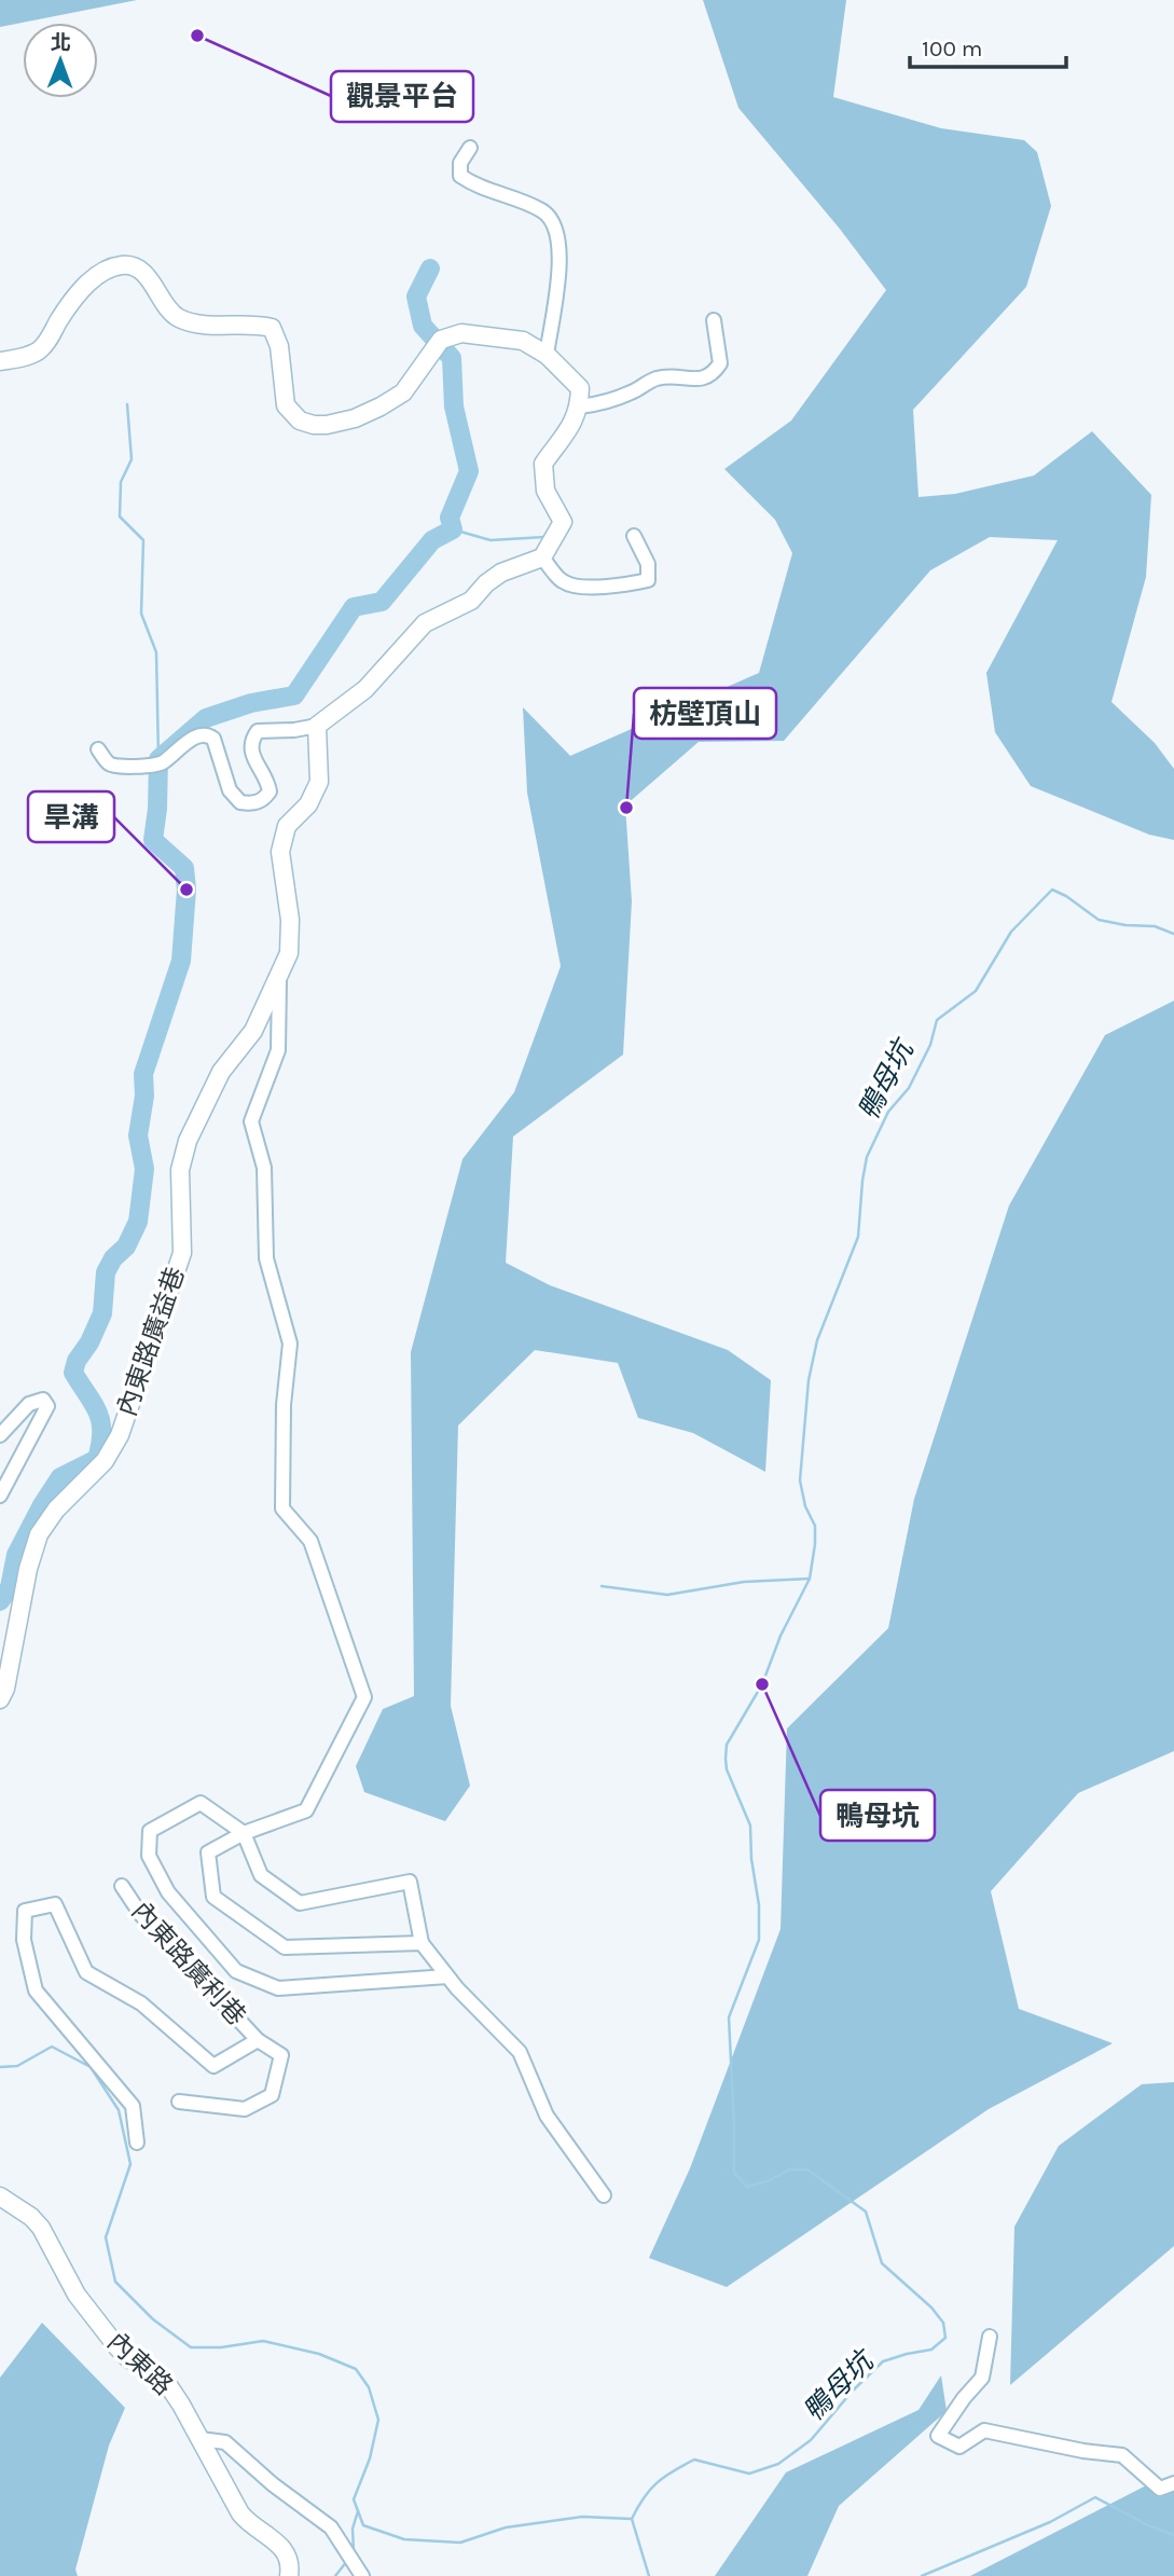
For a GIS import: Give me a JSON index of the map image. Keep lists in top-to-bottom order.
{
  "streets": {
    "street": ["內東路廣益巷", "內東路廣利巷", "內東路"]
  },
  "water": ["鴨母坑"],
  "places": [
    "觀景平台",
    "枋壁頂山",
    "旱溝",
    "鴨母坑"
  ],
  "scale_bar": "100 m",
  "north": "top"
}
